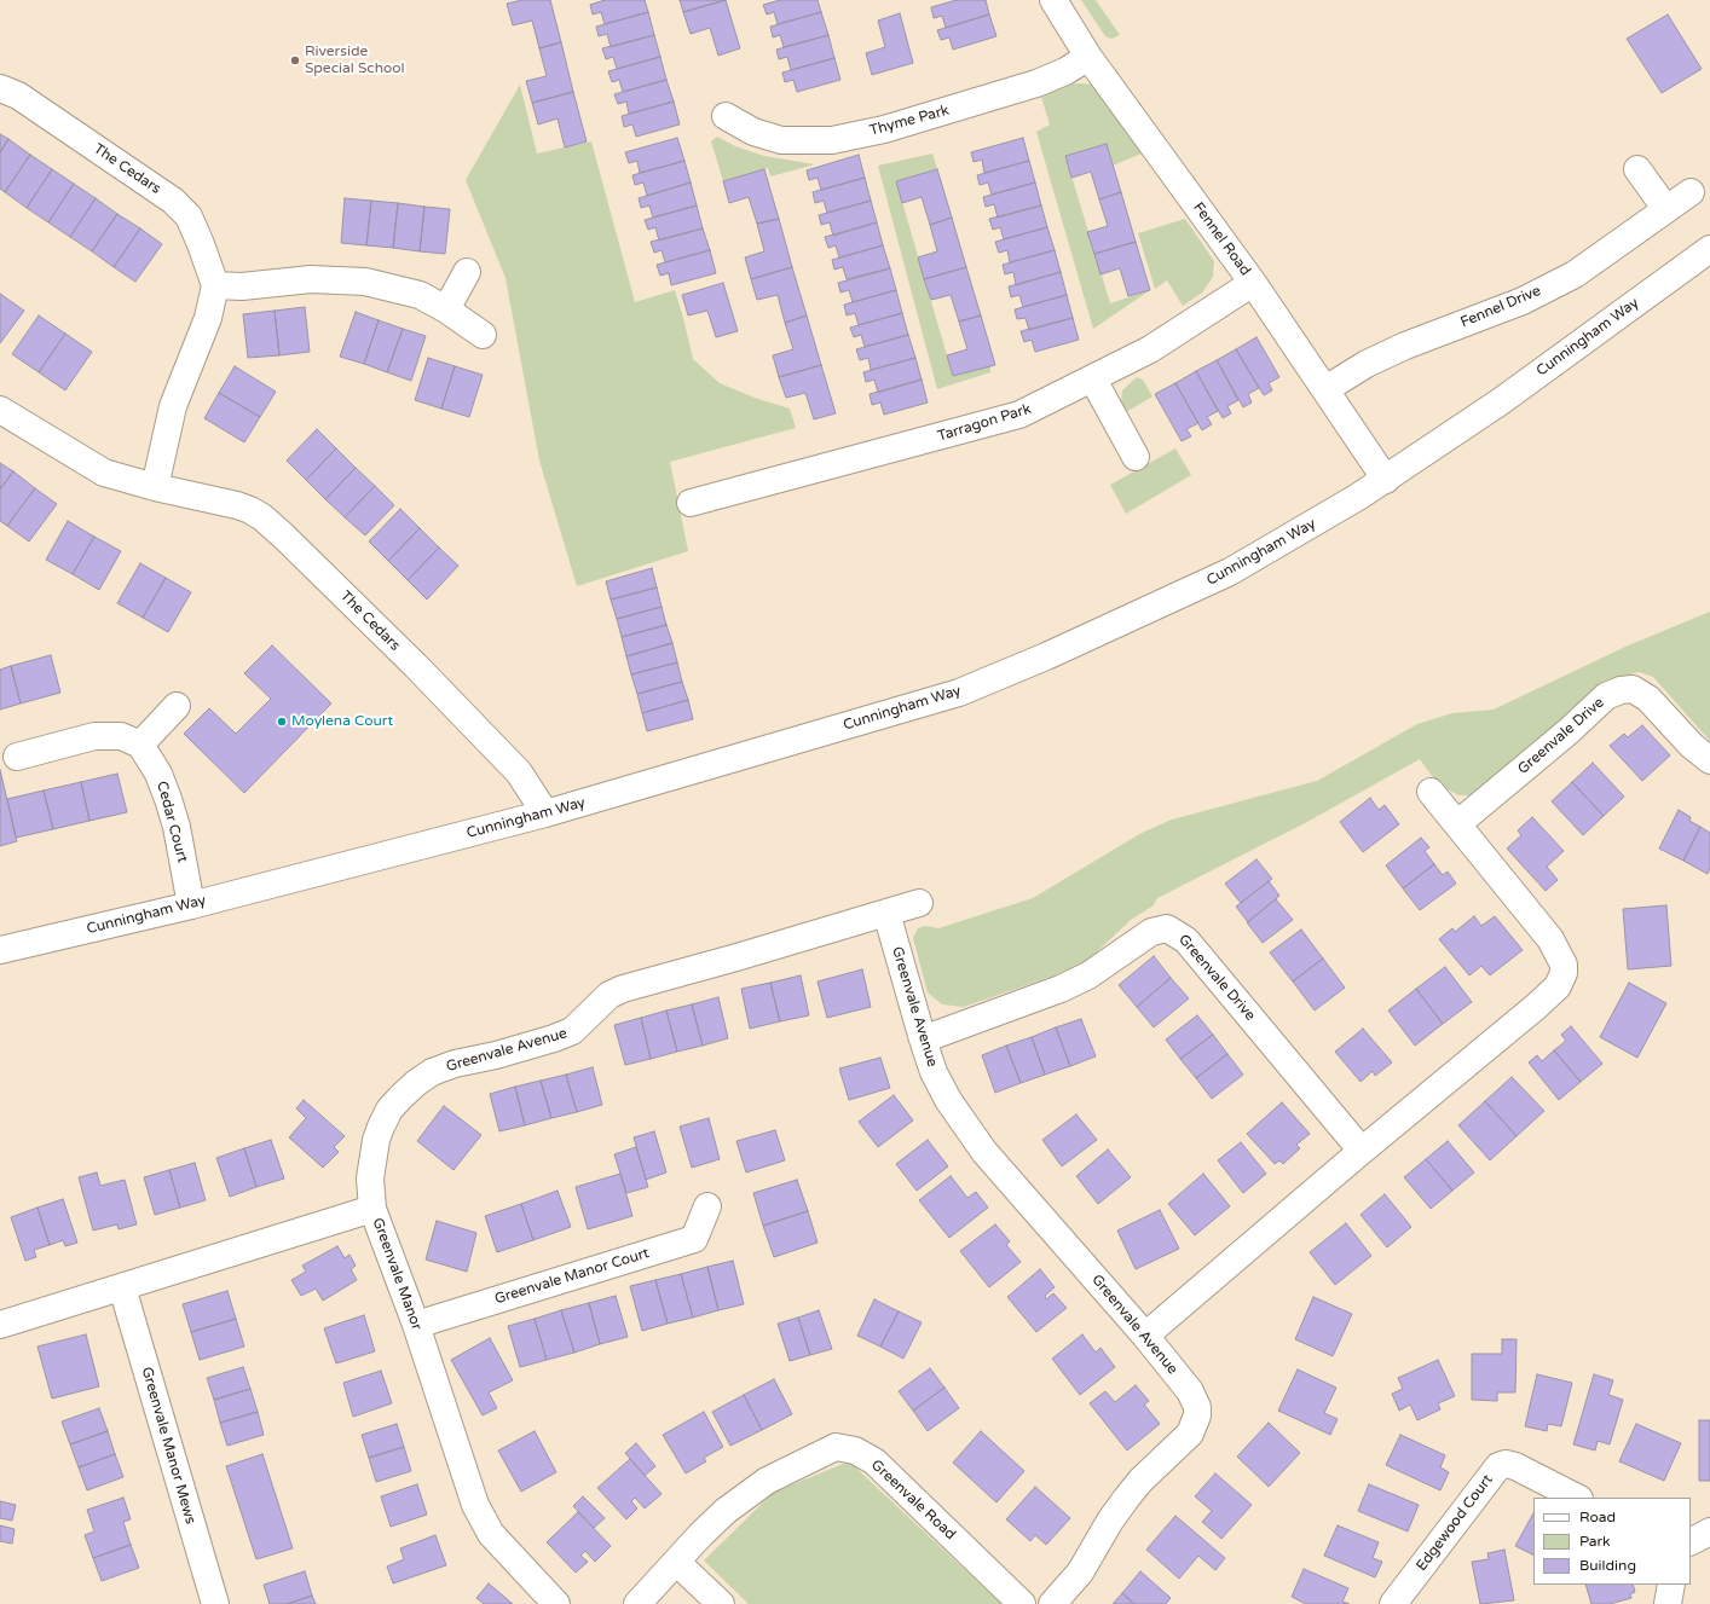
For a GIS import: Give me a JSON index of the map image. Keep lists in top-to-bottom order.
{
  "streets": {
    "street": [
      "Thyme Park",
      "The Cedars",
      "Fennel Road",
      "Fennel Drive",
      "Cunningham Way",
      "Tarragon Park",
      "Greenvale Drive",
      "Cedar Court",
      "Greenvale Avenue",
      "Greenvale Manor",
      "Greenvale Manor Court",
      "Greenvale Manor Mews",
      "Greenvale Road",
      "Edgewood Court"
    ]
  },
  "crossings": [
    ["Thyme Park", "Fennel Road"],
    ["The Cedars", "Cunningham Way"],
    ["Fennel Road", "Fennel Drive"],
    ["Fennel Road", "Cunningham Way"],
    ["Fennel Road", "Tarragon Park"],
    ["Cunningham Way", "Cedar Court"],
    ["Greenvale Drive", "Greenvale Avenue"],
    ["Greenvale Avenue", "Greenvale Manor"],
    ["Greenvale Manor", "Greenvale Manor Court"],
    ["Greenvale Manor", "Greenvale Manor Mews"]
  ],
  "places": ["Riverside Special School", "Moylena Court"],
  "legend": ["Road", "Park", "Building"]
}
